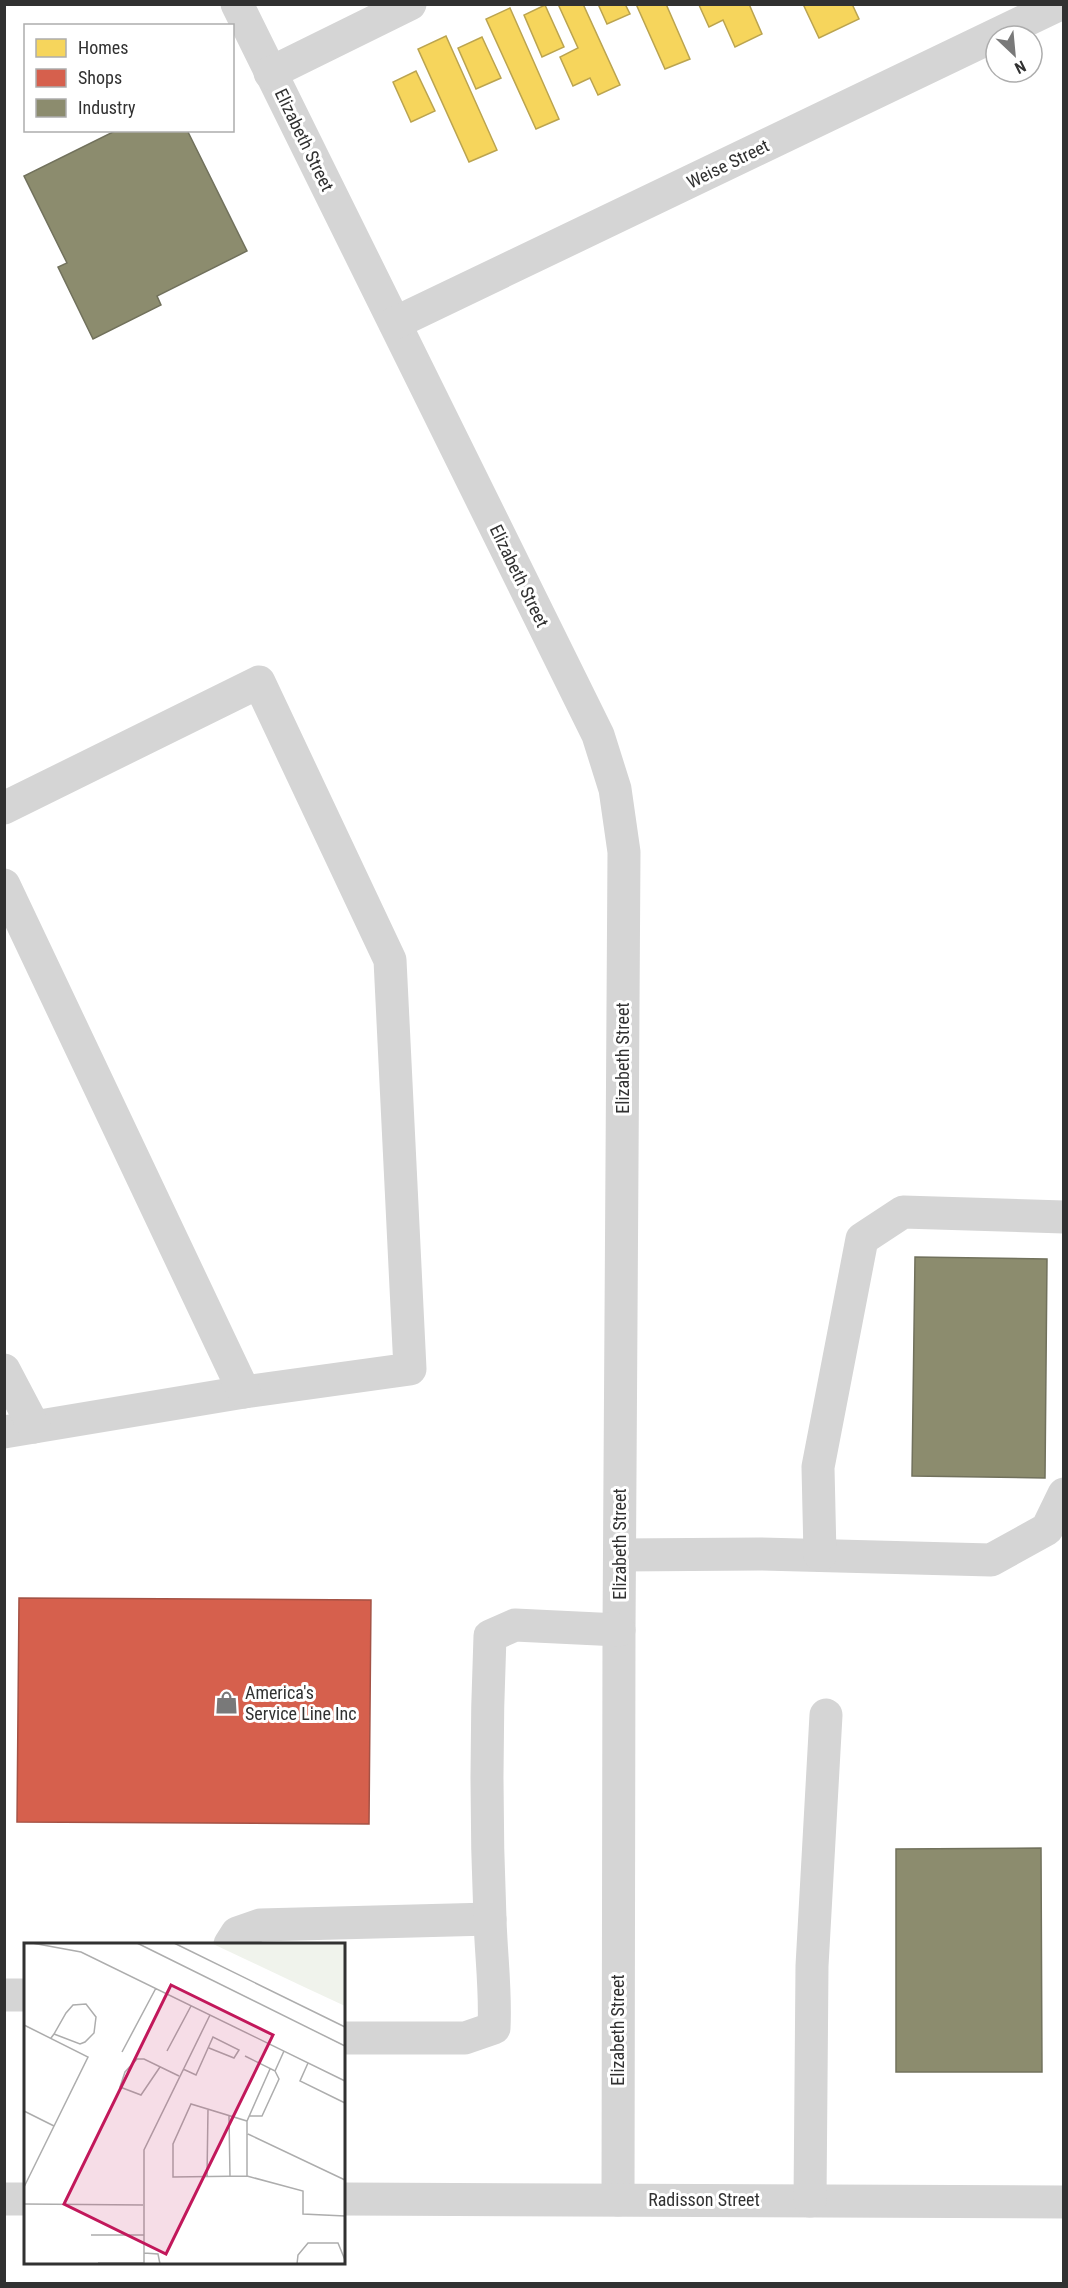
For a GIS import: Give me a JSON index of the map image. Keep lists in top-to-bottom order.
{
  "streets": {
    "street": ["Elizabeth Street", "Weise Street", "Radisson Street"]
  },
  "crossings": [
    ["Elizabeth Street", "Weise Street"],
    ["Elizabeth Street", "Radisson Street"]
  ],
  "places": {
    "shop": ["America's Service Line Inc"]
  },
  "legend": ["Homes", "Shops", "Industry"],
  "north": "bottom right"
}
